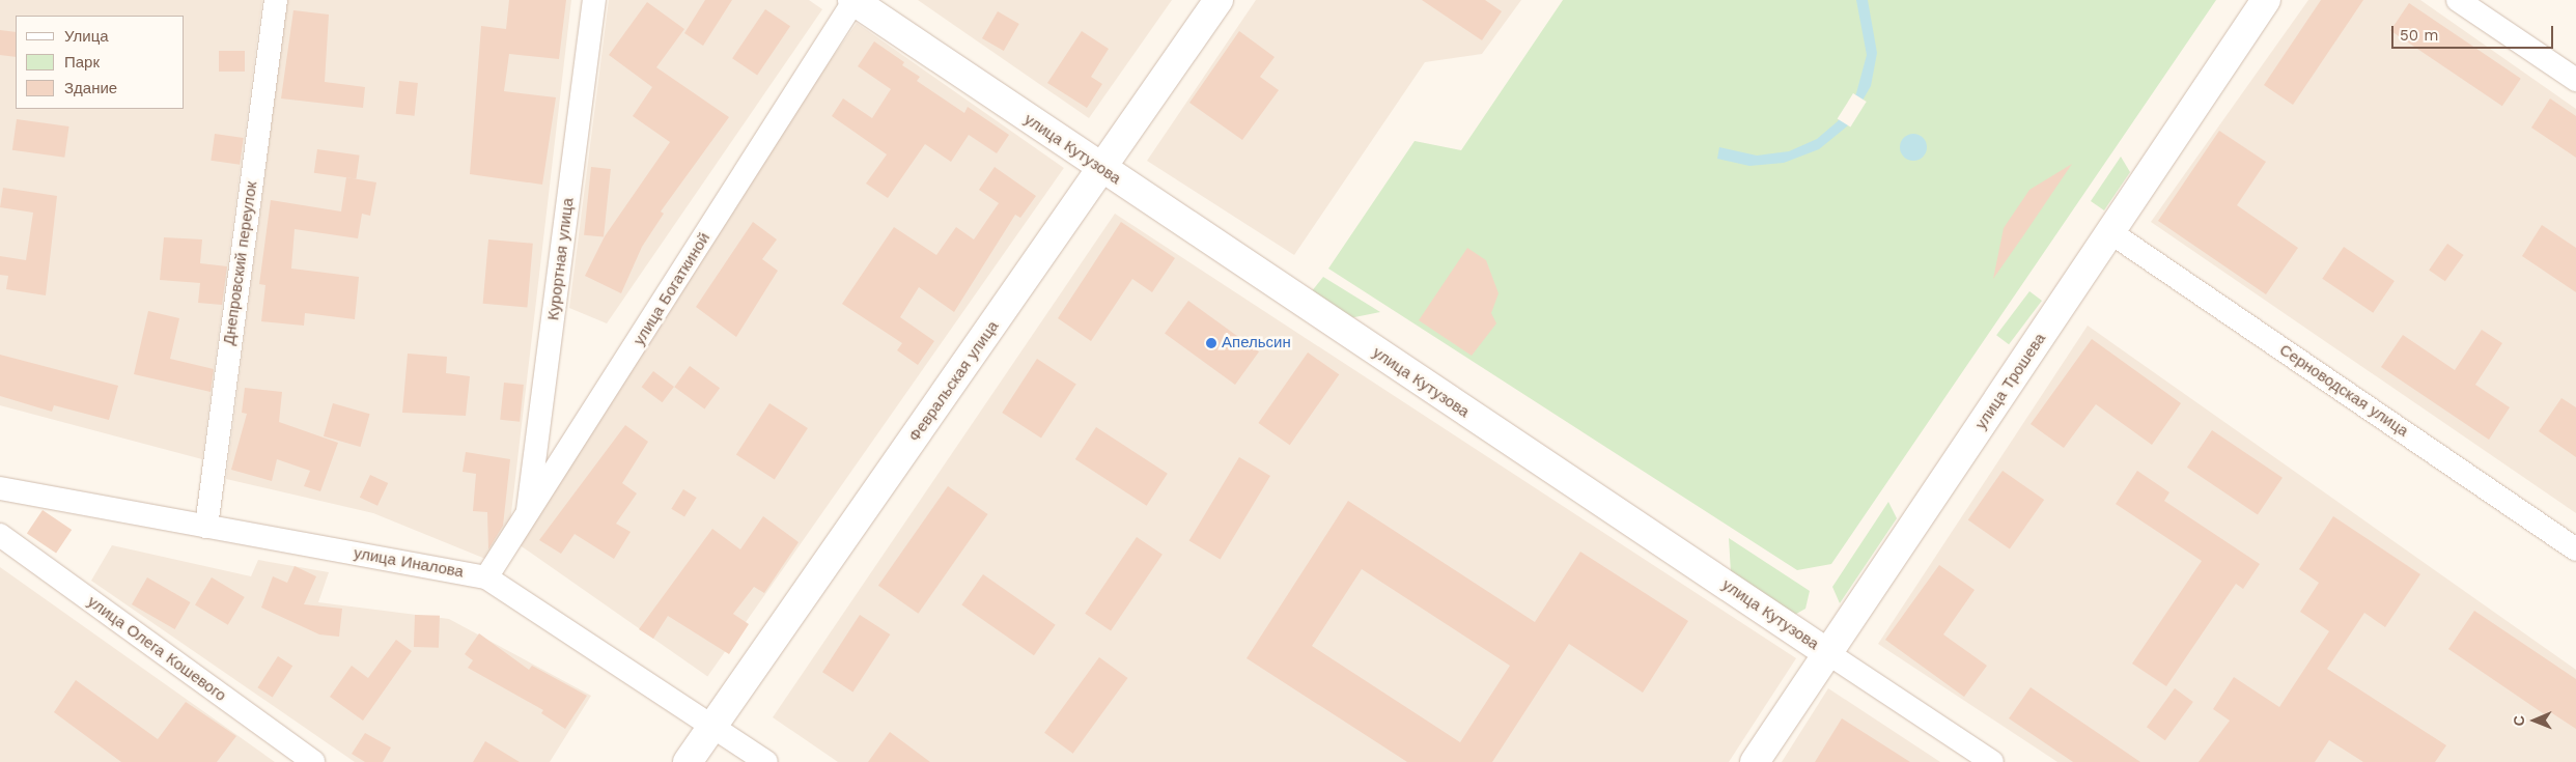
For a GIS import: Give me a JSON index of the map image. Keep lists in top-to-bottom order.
{
  "streets": {
    "street": [
      "улица Кутузова",
      "Курортная улица",
      "Днепровский переулок",
      "улица Богаткиной",
      "Февральская улица",
      "улица Трошева",
      "Серноводская улица",
      "улица Иналова",
      "улица Олега Кошевого"
    ]
  },
  "crossings": [
    ["улица Кутузова", "улица Богаткиной"],
    ["улица Кутузова", "Февральская улица"],
    ["улица Кутузова", "улица Трошева"],
    ["Курортная улица", "улица Богаткиной"],
    ["Днепровский переулок", "улица Иналова"],
    ["улица Богаткиной", "улица Иналова"],
    ["Февральская улица", "улица Иналова"],
    ["улица Трошева", "Серноводская улица"]
  ],
  "places": ["Апельсин"],
  "legend": ["Улица", "Парк", "Здание"],
  "scale_bar": "50 m",
  "north": "left"
}
